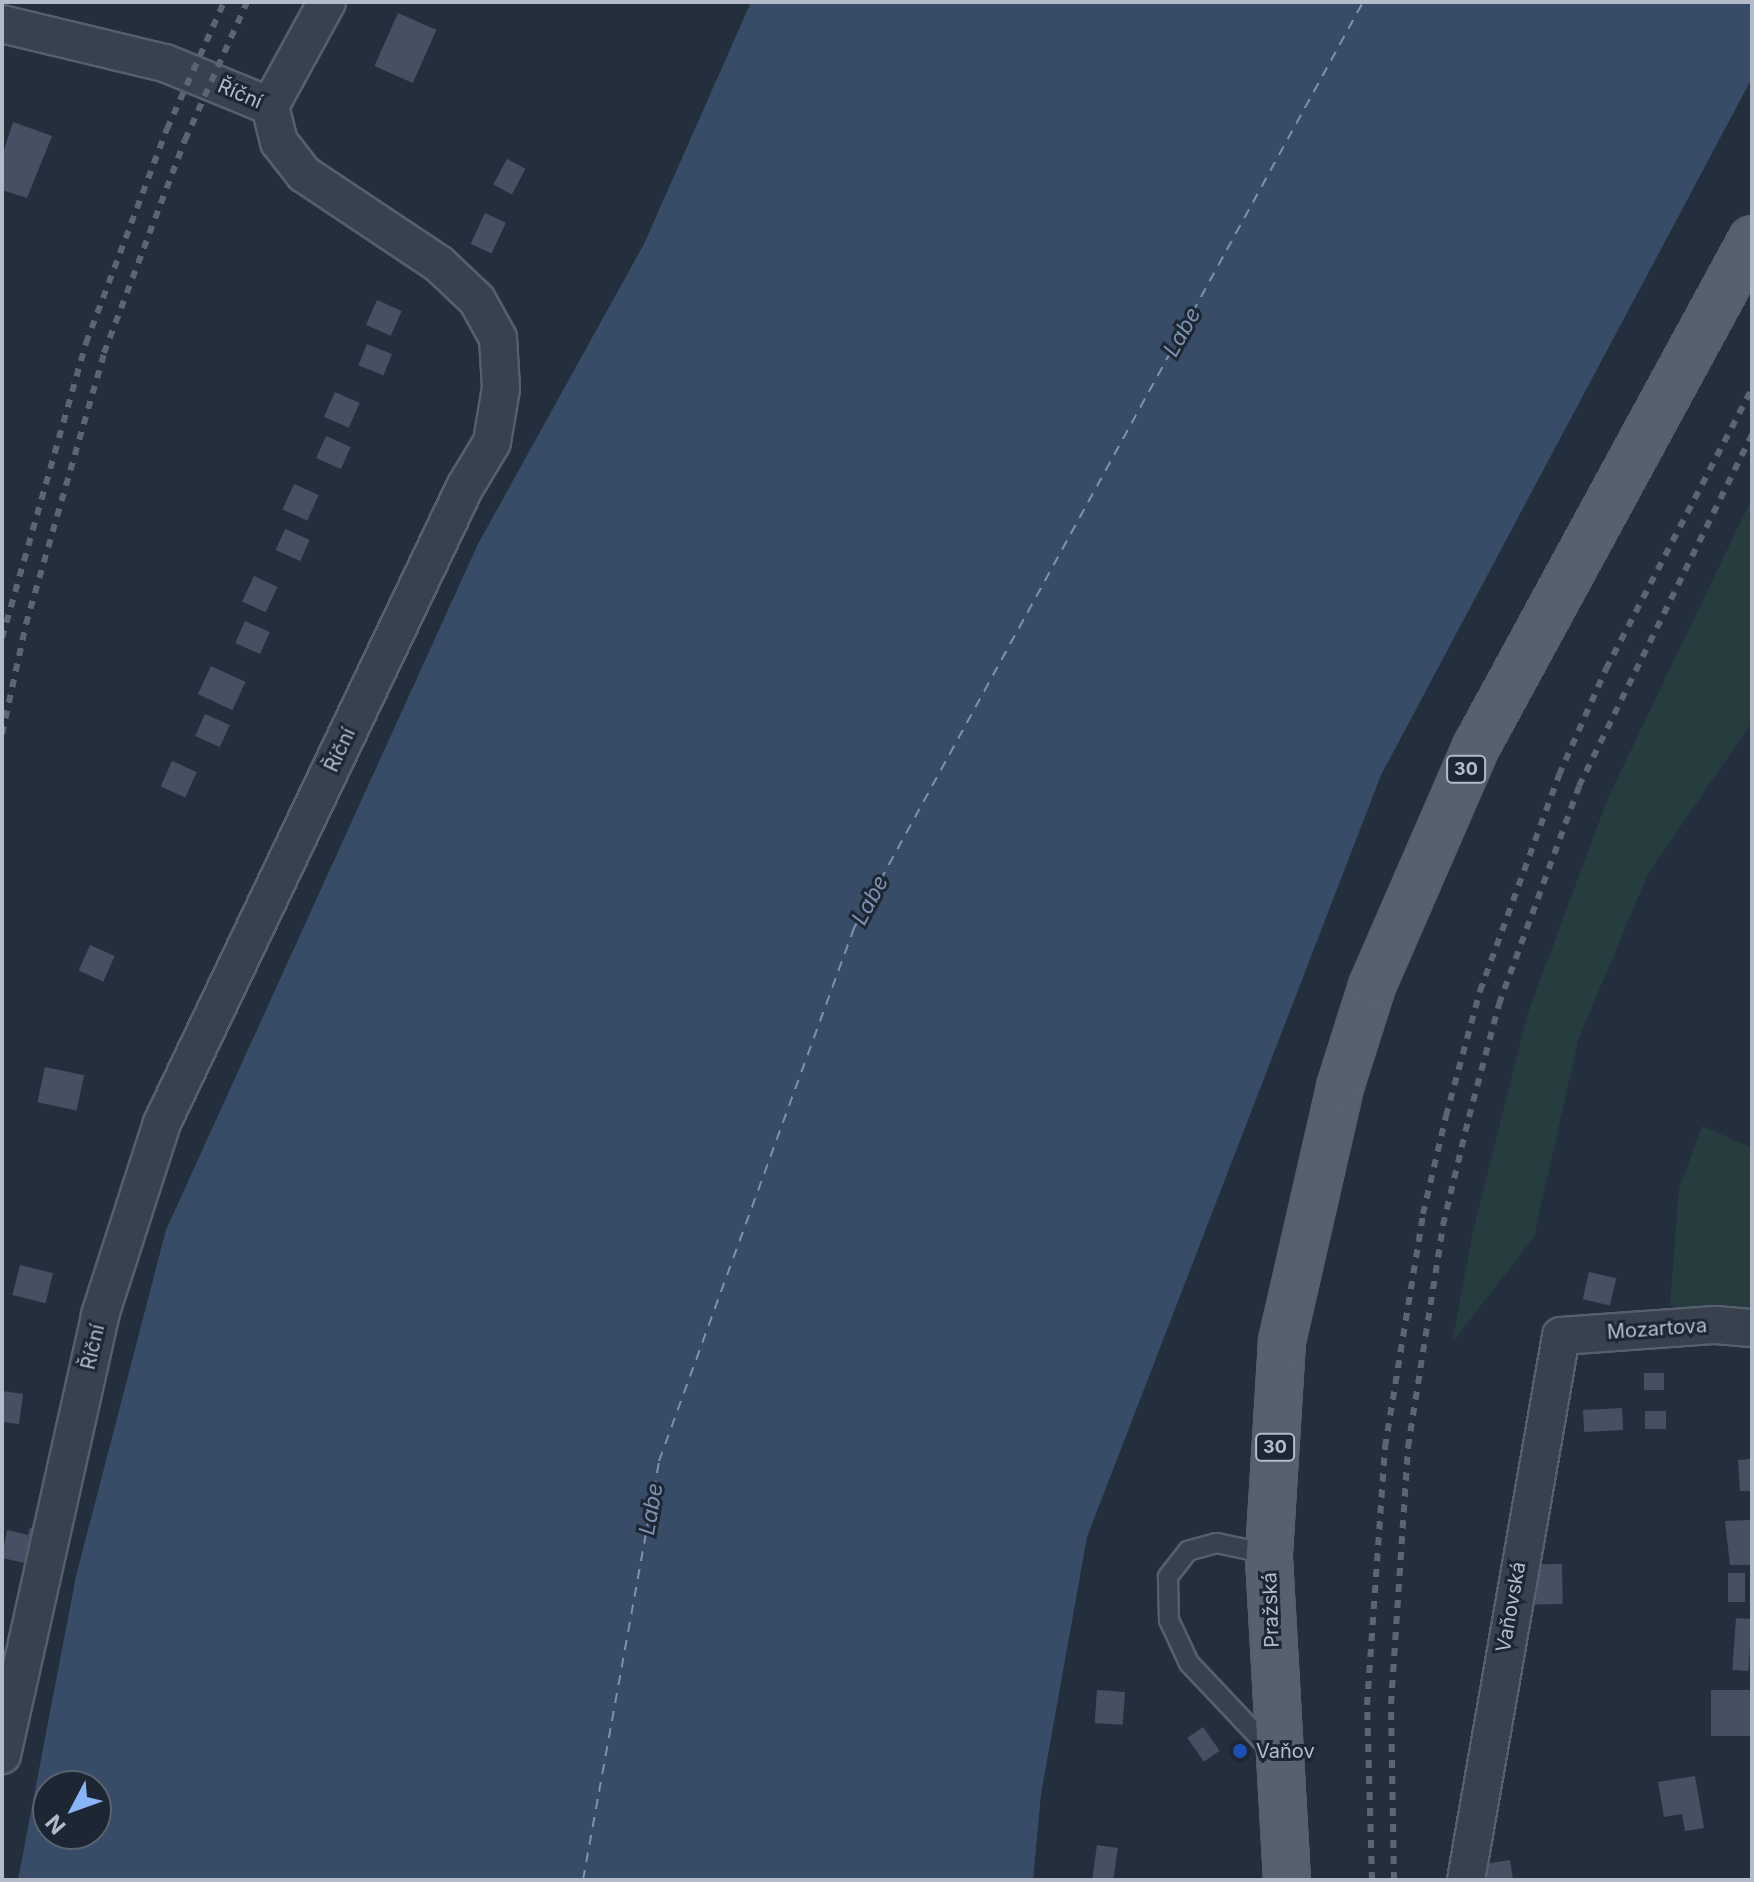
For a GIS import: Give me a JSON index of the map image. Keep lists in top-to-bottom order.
{
  "streets": {
    "main road": ["30", "Pražská"],
    "street": ["Říční", "Mozartova", "Vaňovská"]
  },
  "crossings": [
    ["Mozartova", "Vaňovská"]
  ],
  "water": ["Labe"],
  "places": ["Vaňov"],
  "north": "bottom left"
}
